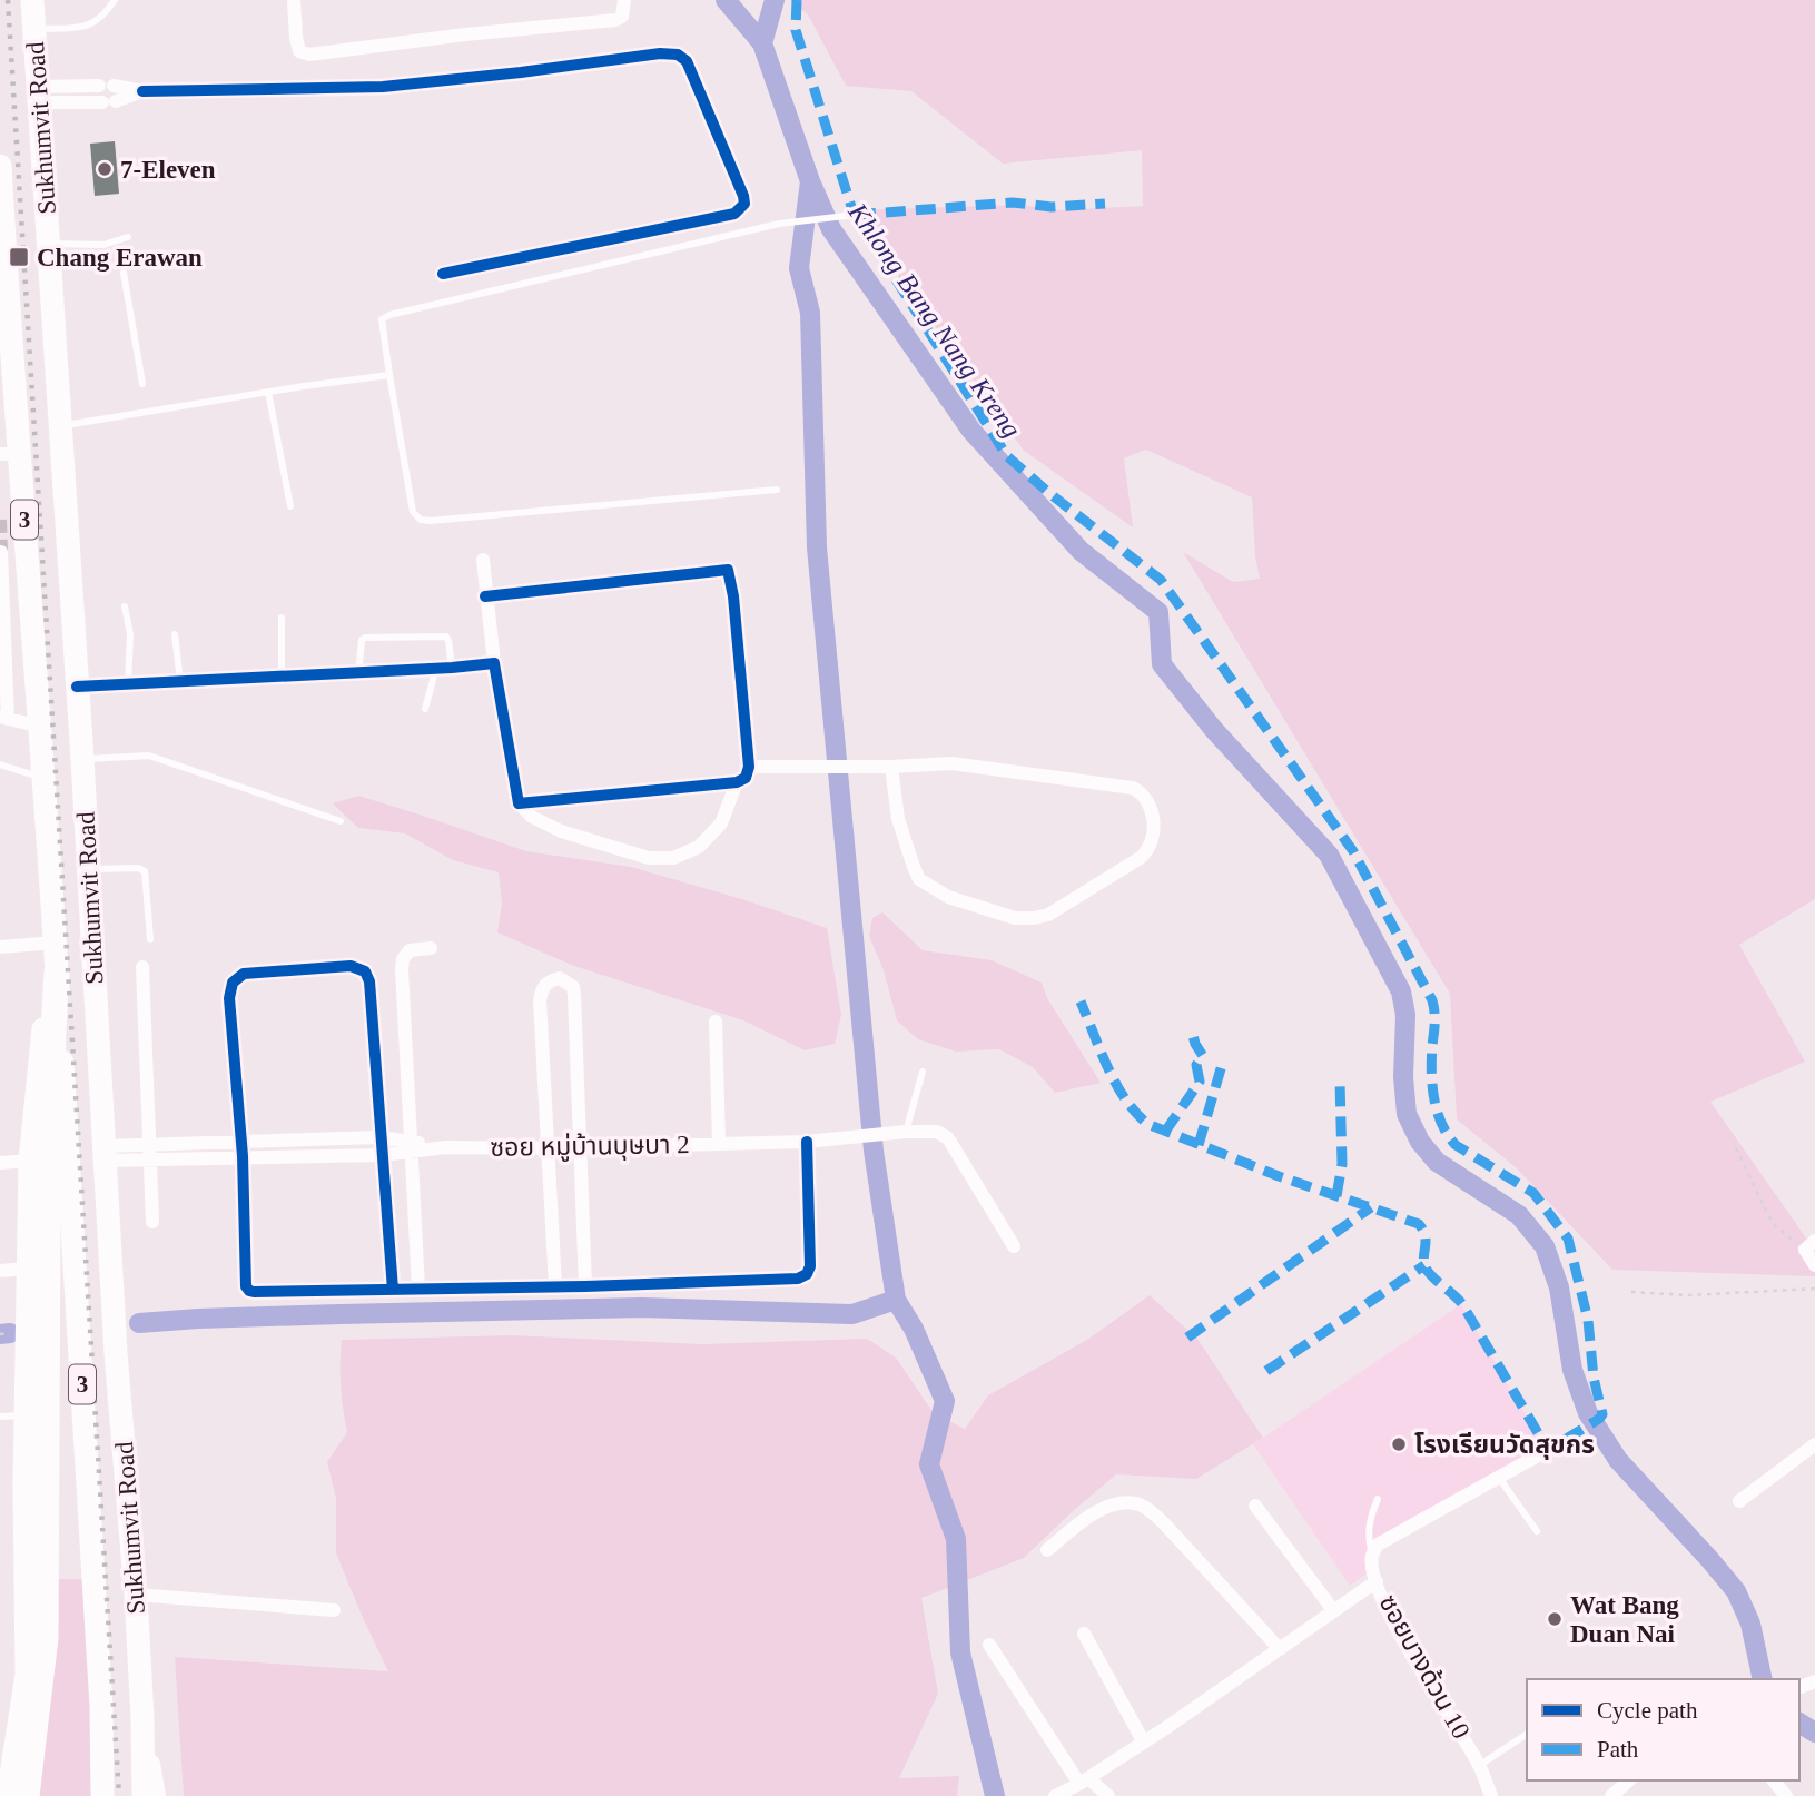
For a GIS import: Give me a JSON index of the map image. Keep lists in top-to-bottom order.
{
  "streets": {
    "highway": ["Sukhumvit Road", "3"],
    "street": ["ซอย หมู่บ้านบุษบา 2", "ซอยบางด้วน 10"]
  },
  "water": ["Khlong Bang Nang Kreng"],
  "places": {
    "other": ["7-Eleven", "โรงเรียนวัดสุขกร", "Wat Bang Duan Nai"],
    "transit": ["Chang Erawan"]
  },
  "legend": ["Cycle path", "Path"]
}
